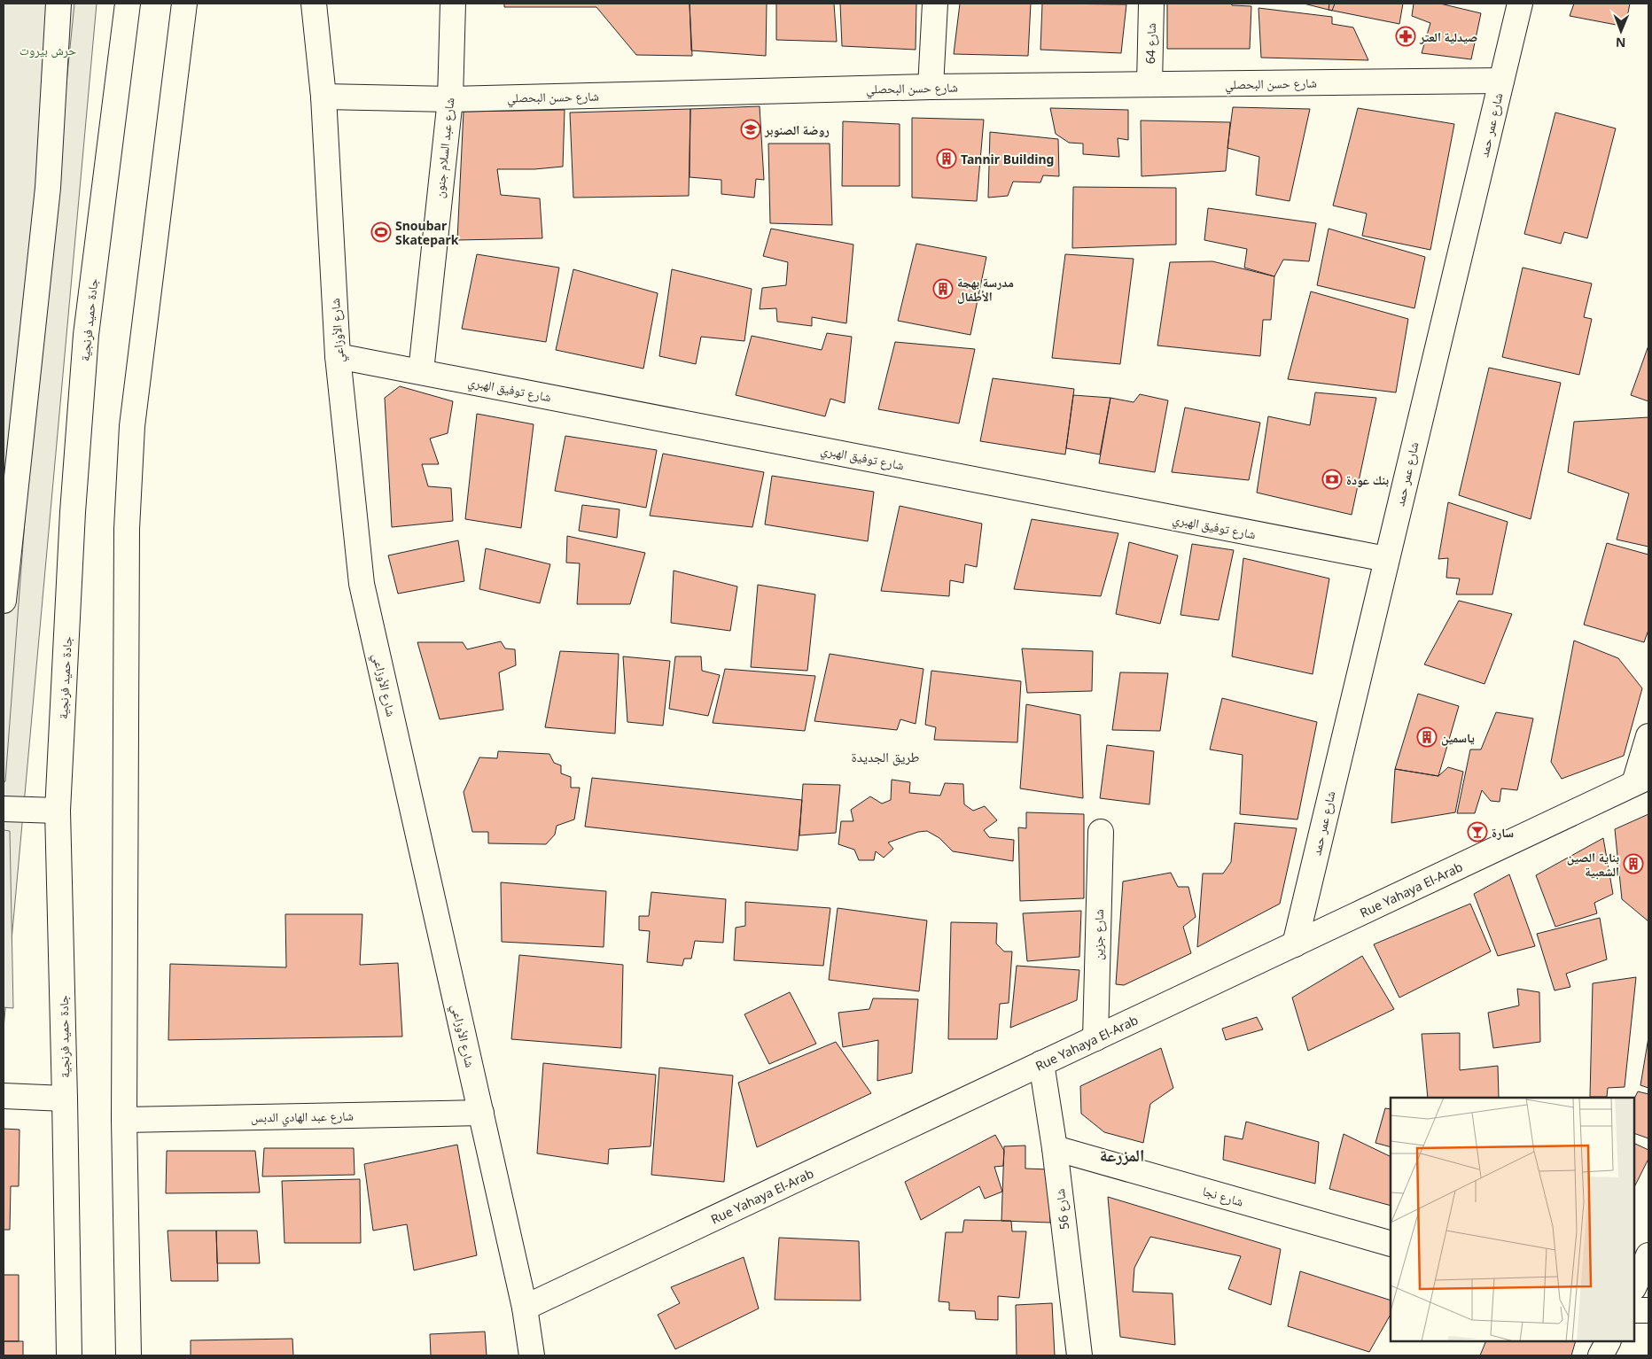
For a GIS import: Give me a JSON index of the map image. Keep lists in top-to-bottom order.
{
  "streets": {
    "street": [
      "شارع 64",
      "شارع حسن البحصلي",
      "شارع عمر حمد",
      "شارع عبد السلام جنون",
      "جادة حميد فرنجية",
      "شارع الأوزاعي",
      "شارع توفيق الهبري",
      "Rue Yahaya El-Arab",
      "شارع جزين",
      "شارع عبد الهادي الدبس",
      "شارع نجا",
      "شارع 56"
    ]
  },
  "crossings": [
    ["شارع 64", "شارع حسن البحصلي"],
    ["شارع حسن البحصلي", "شارع عمر حمد"],
    ["شارع حسن البحصلي", "شارع عبد السلام جنون"],
    ["شارع حسن البحصلي", "شارع الأوزاعي"],
    ["شارع عمر حمد", "شارع توفيق الهبري"],
    ["شارع عمر حمد", "Rue Yahaya El-Arab"],
    ["شارع عبد السلام جنون", "شارع توفيق الهبري"],
    ["شارع الأوزاعي", "شارع توفيق الهبري"],
    ["شارع الأوزاعي", "Rue Yahaya El-Arab"],
    ["شارع الأوزاعي", "شارع عبد الهادي الدبس"],
    ["Rue Yahaya El-Arab", "شارع جزين"],
    ["Rue Yahaya El-Arab", "شارع 56"],
    ["شارع نجا", "شارع 56"]
  ],
  "districts": ["طريق الجديدة", "المزرعة"],
  "parks": ["حرش بيروت"],
  "places": {
    "pharmacy": ["صيدلية العتر"],
    "school or university": ["روضة الصنوبر"],
    "building": [
      "Tannir Building",
      "مدرسة بهجة الأطفال",
      "ياسمين",
      "بناية الصين الشعبية"
    ],
    "sports": ["Snoubar Skatepark"],
    "bank": ["بنك عودة"],
    "bar": ["سارة"]
  },
  "north": "bottom"
}
